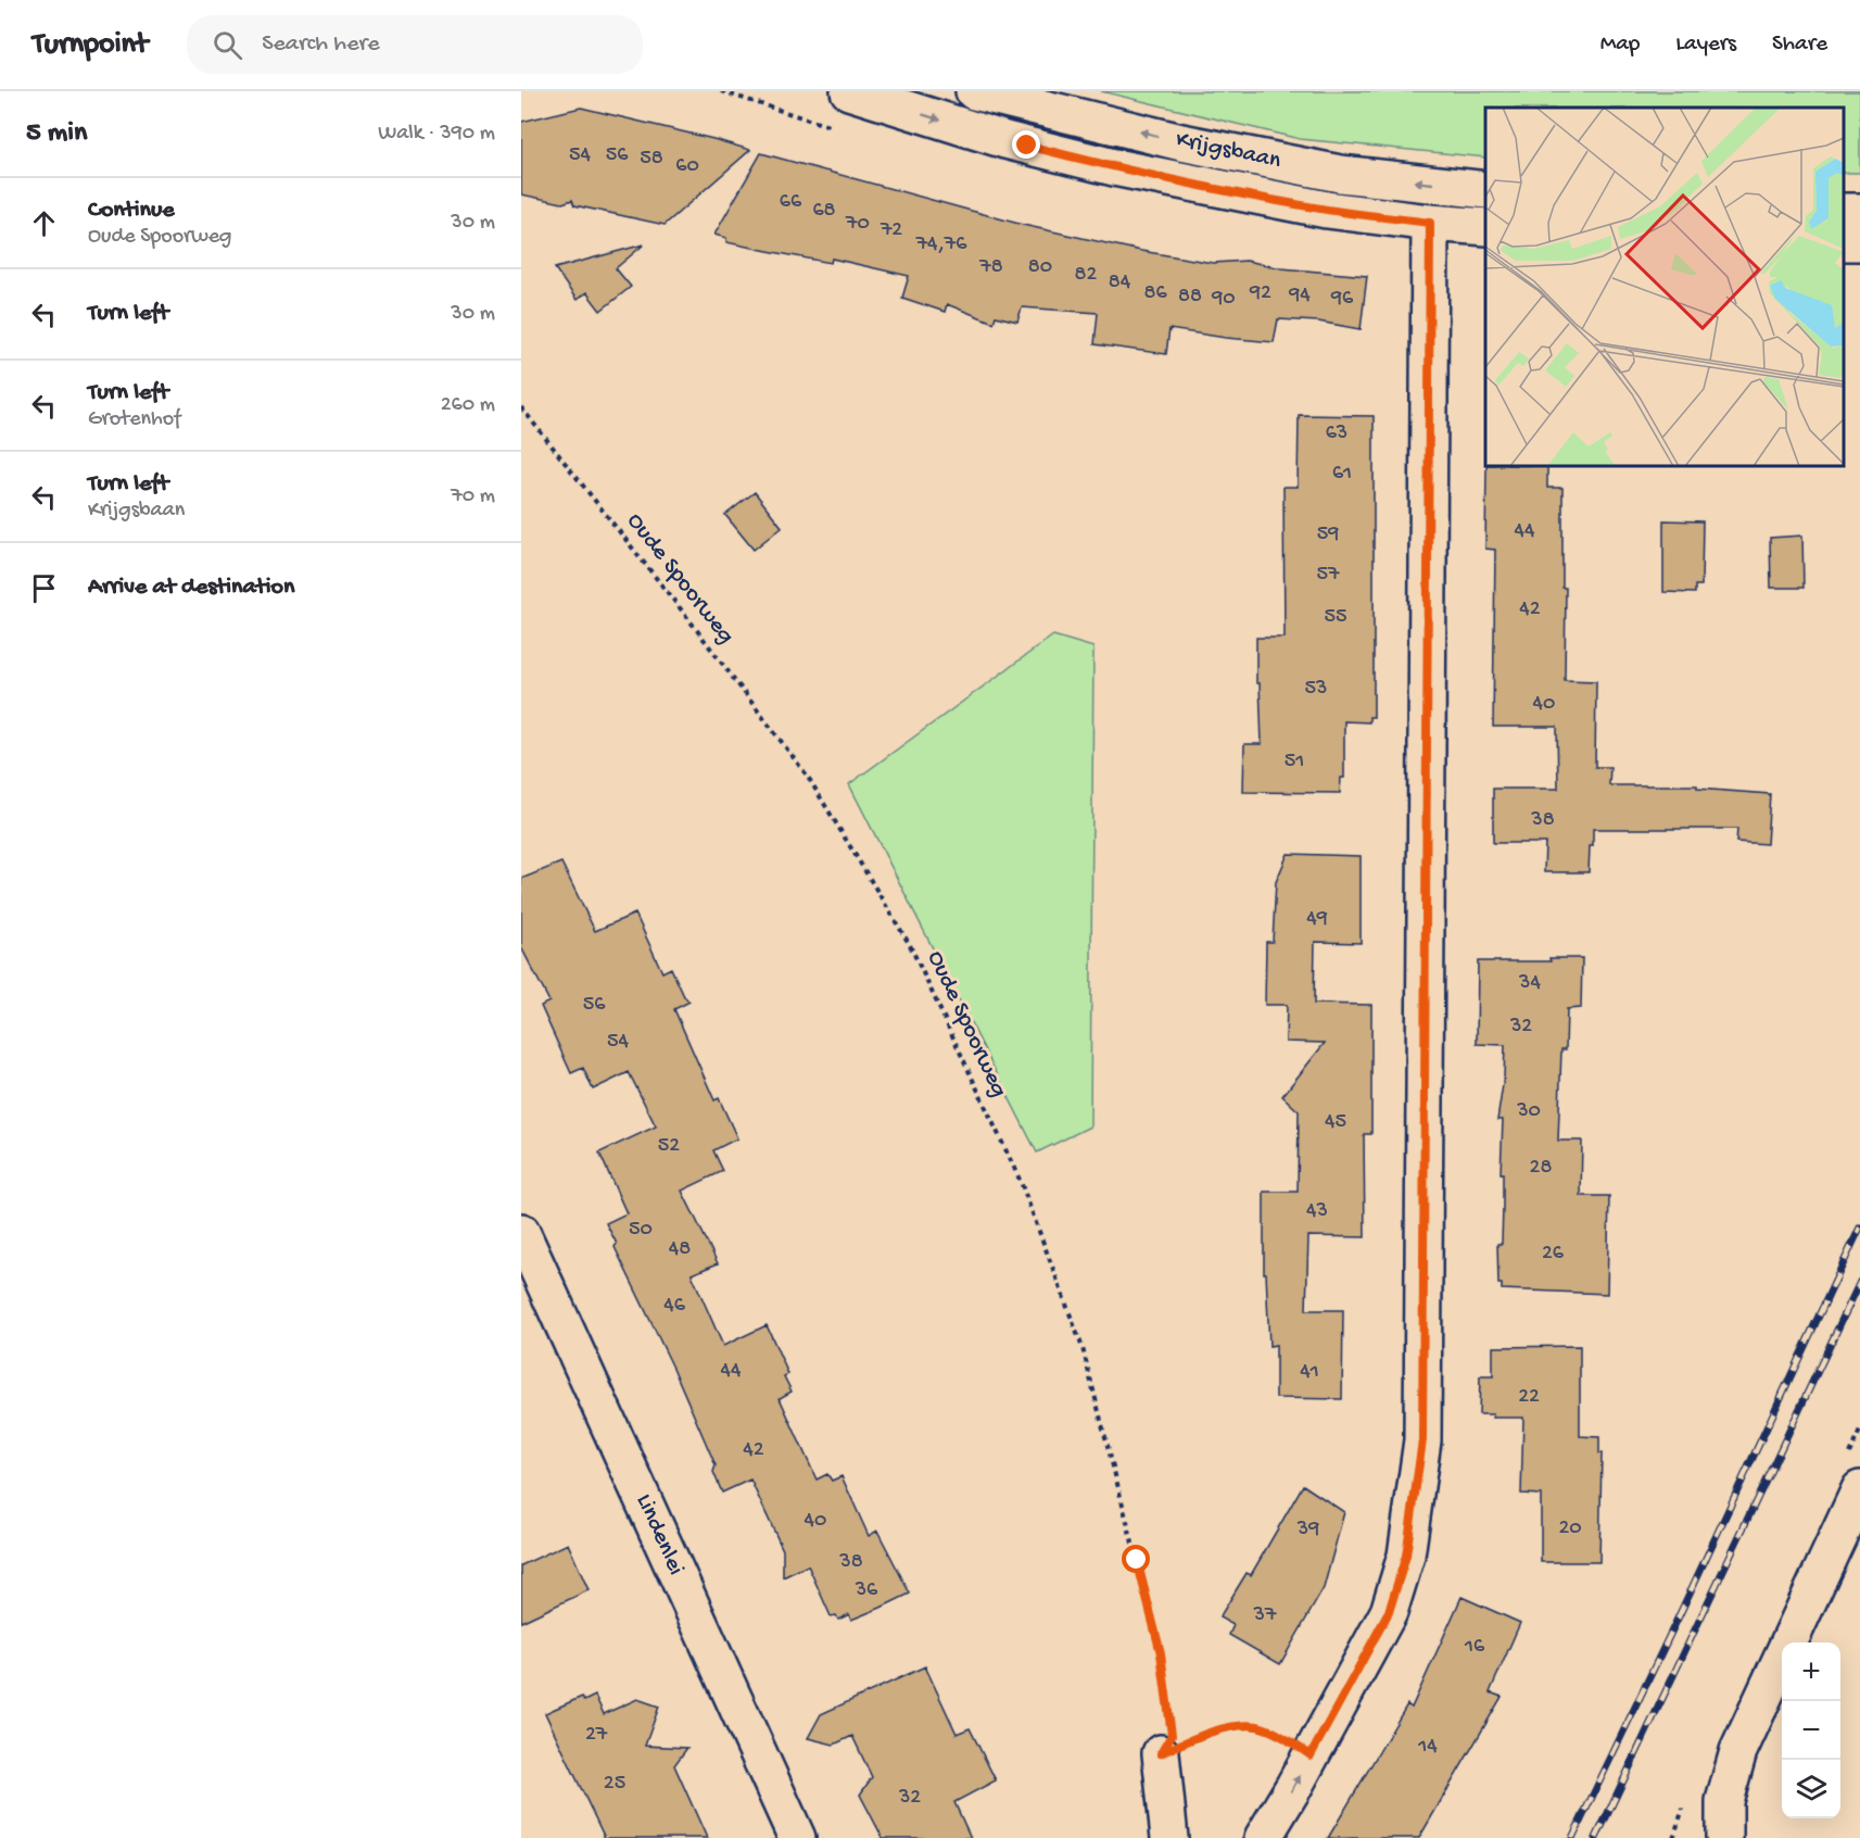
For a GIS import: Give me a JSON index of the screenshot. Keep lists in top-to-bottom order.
{
  "streets": {
    "street": ["Krijgsbaan", "Lindenlei"],
    "path": ["Oude Spoorweg"]
  },
  "house_numbers": [
    "54",
    "56",
    "58",
    "60",
    "66",
    "68",
    "70",
    "72",
    "74,76",
    "78",
    "80",
    "82",
    "84",
    "86",
    "92",
    "94",
    "88",
    "90",
    "96",
    "63",
    "61",
    "44",
    "59",
    "57",
    "42",
    "55",
    "53",
    "40",
    "51",
    "38",
    "49",
    "34",
    "56",
    "32",
    "54",
    "30",
    "45",
    "52",
    "28",
    "43",
    "50",
    "48",
    "26",
    "46",
    "44",
    "41",
    "22",
    "42",
    "40",
    "20",
    "39",
    "38",
    "36",
    "37",
    "16",
    "27",
    "14",
    "25",
    "32"
  ],
  "page": {
    "header": "Turnpoint",
    "search": "Search here",
    "nav": ["Map", "Layers", "Share"],
    "heading": ["5 min", "Walk · 390 m"],
    "list": [
      ["Continue", "Oude Spoorweg", "30 m"],
      ["Turn left", "30 m"],
      ["Turn left", "Grotenhof", "260 m"],
      ["Turn left", "Krijgsbaan", "70 m"],
      "Arrive at destination"
    ],
    "map_buttons": ["+", "−"]
  }
}
